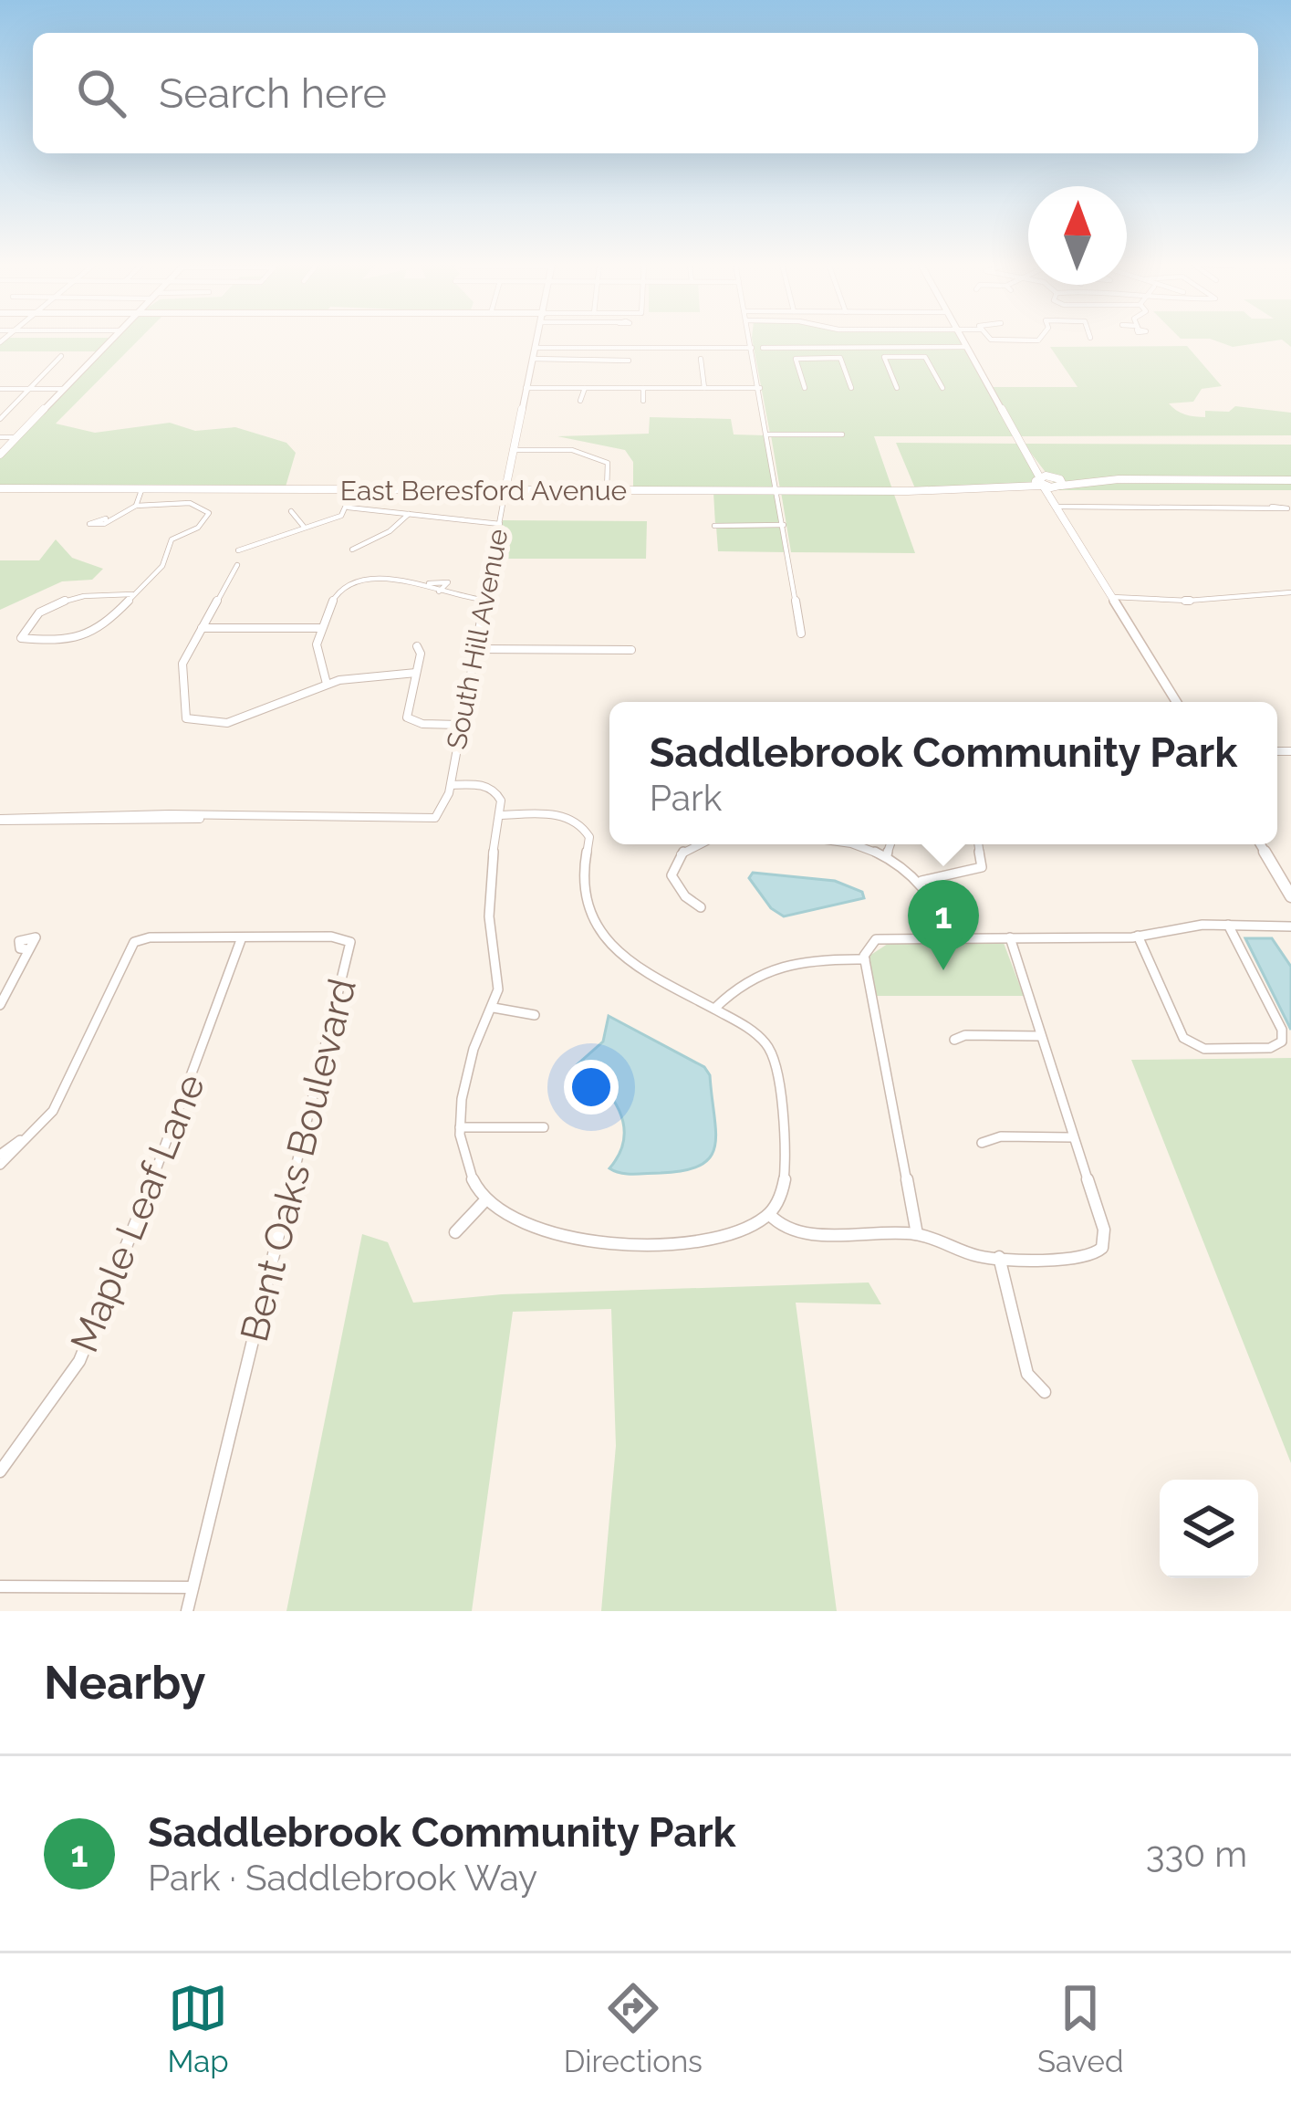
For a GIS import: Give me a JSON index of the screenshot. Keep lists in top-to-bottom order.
{
  "streets": {
    "street": [
      "East Beresford Avenue",
      "South Hill Avenue",
      "Bent Oaks Boulevard",
      "Maple Leaf Lane"
    ]
  },
  "crossings": [
    ["East Beresford Avenue", "South Hill Avenue"],
    ["Bent Oaks Boulevard", "Maple Leaf Lane"]
  ],
  "north": "top",
  "page": {
    "search": "Search here",
    "popup": ["Saddlebrook Community Park", "Park"],
    "pins": "1",
    "heading": "Nearby",
    "list": [
      {
        "mark": "1",
        "name": "Saddlebrook Community Park",
        "note": "Park · Saddlebrook Way",
        "value": "330 m"
      }
    ],
    "nav": ["Map", "Directions", "Saved"]
  }
}
